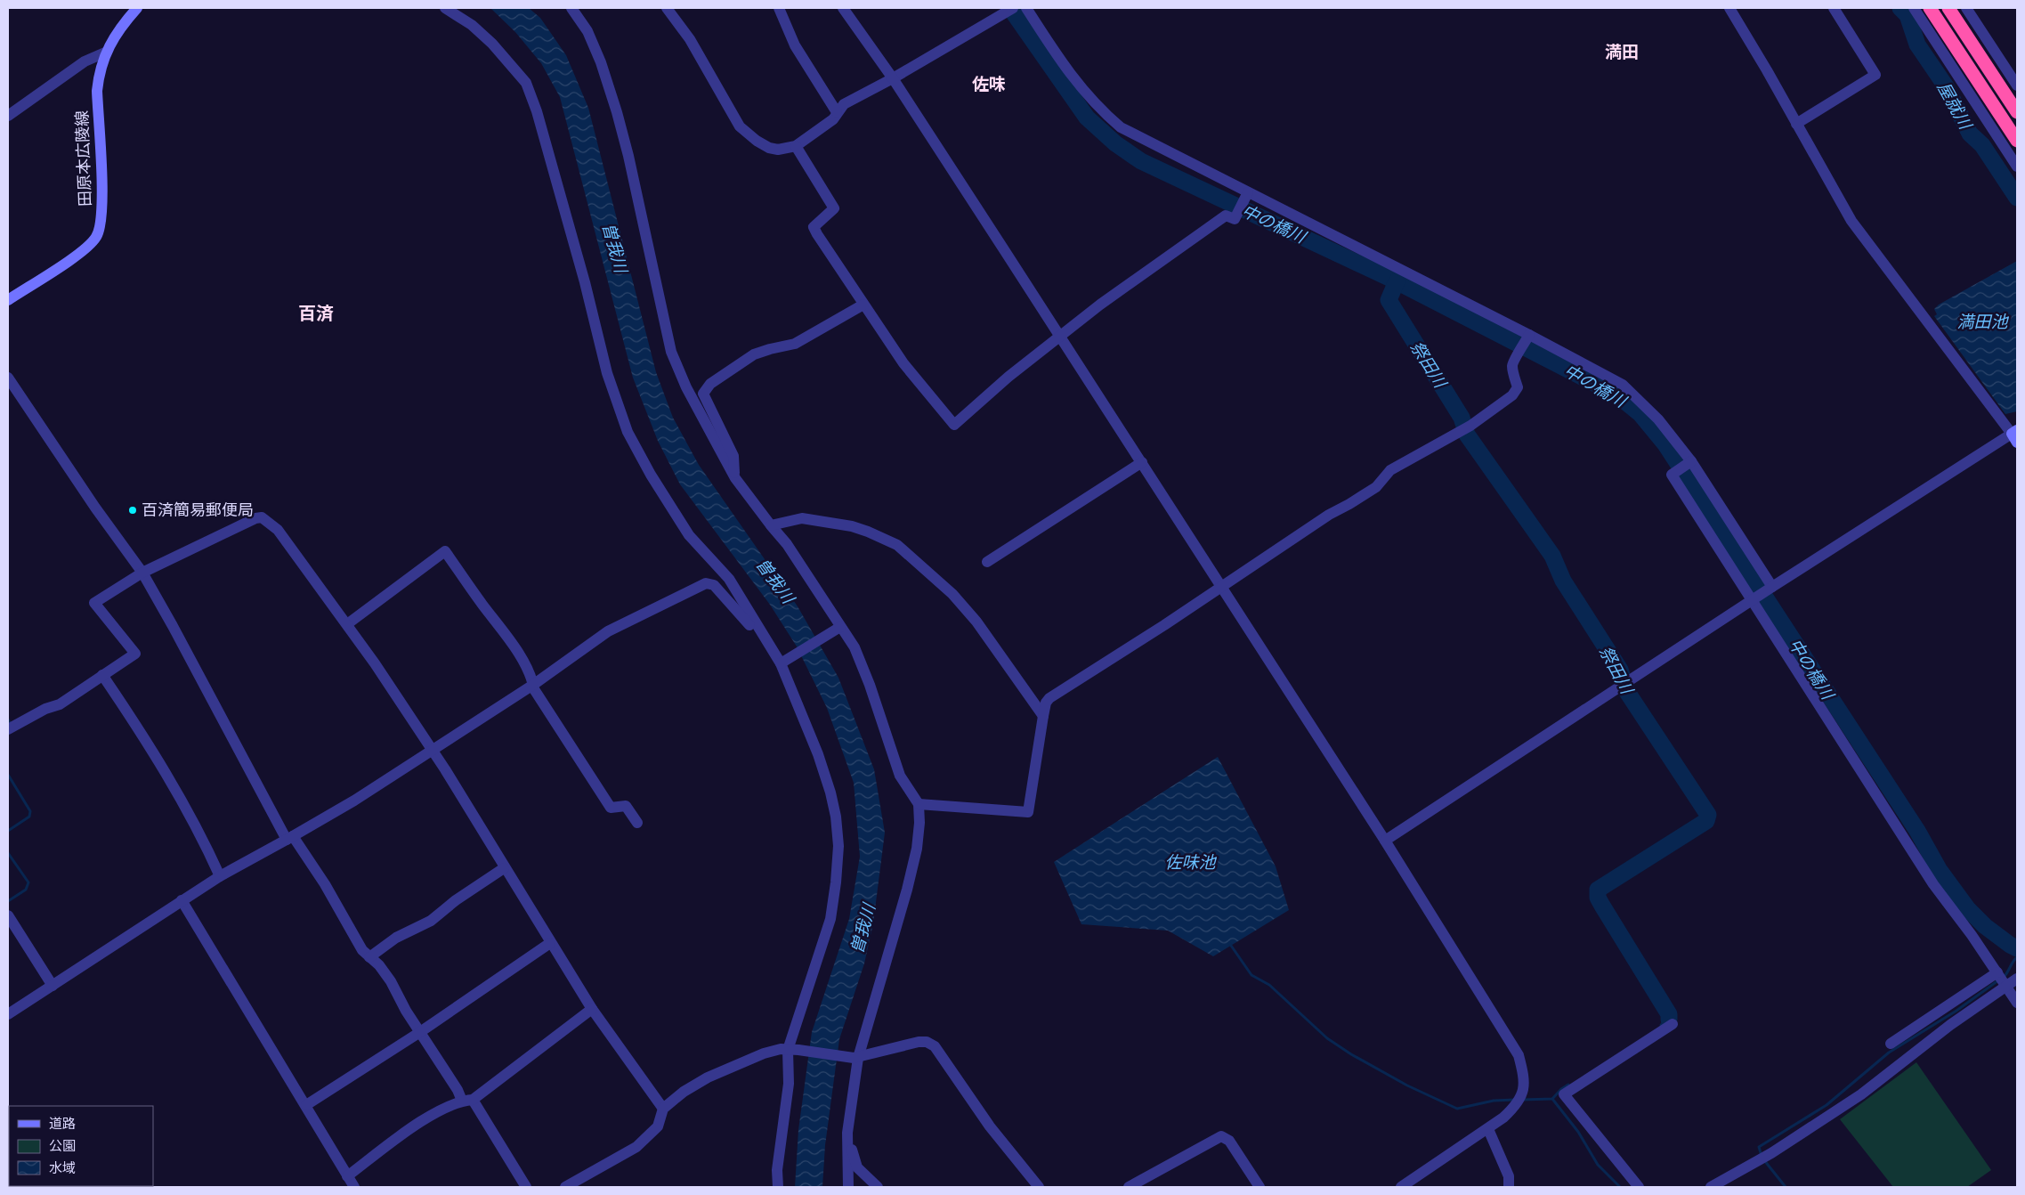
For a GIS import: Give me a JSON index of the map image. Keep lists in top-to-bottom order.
{
  "streets": {
    "main road": ["田原本広陵線"]
  },
  "districts": ["満田", "佐味", "百済"],
  "water": [
    "屋就川",
    "中の橋川",
    "曽我川",
    "満田池",
    "祭田川",
    "佐味池"
  ],
  "places": ["百済簡易郵便局"],
  "legend": ["道路", "公園", "水域"]
}
